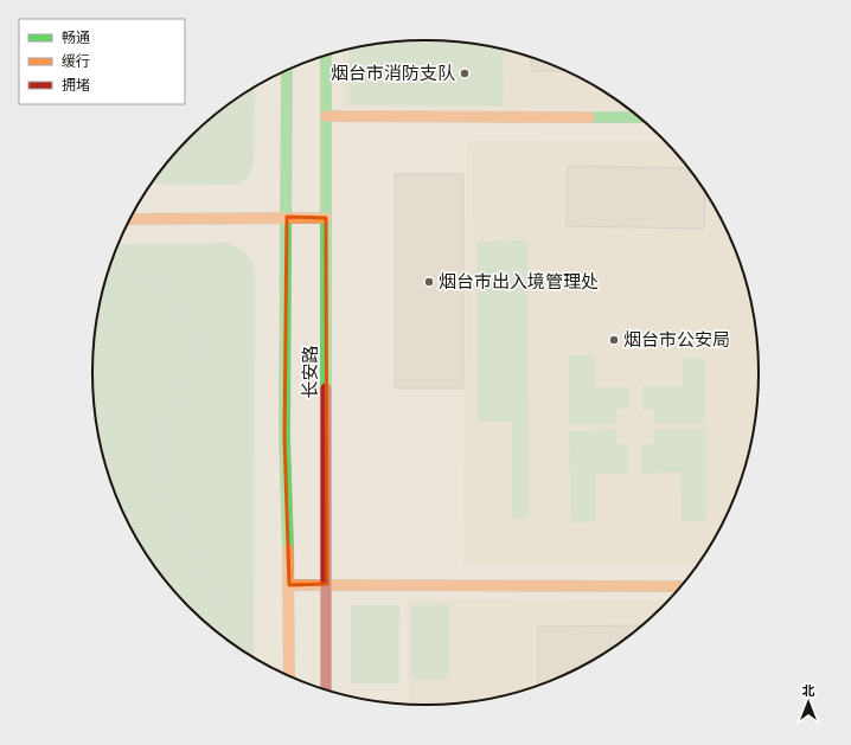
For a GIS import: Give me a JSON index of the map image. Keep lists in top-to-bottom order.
{
  "streets": {
    "street": ["长安路"]
  },
  "places": ["烟台市消防支队", "烟台市出入境管理处", "烟台市公安局"],
  "legend": ["畅通", "缓行", "拥堵"],
  "north": "top"
}
